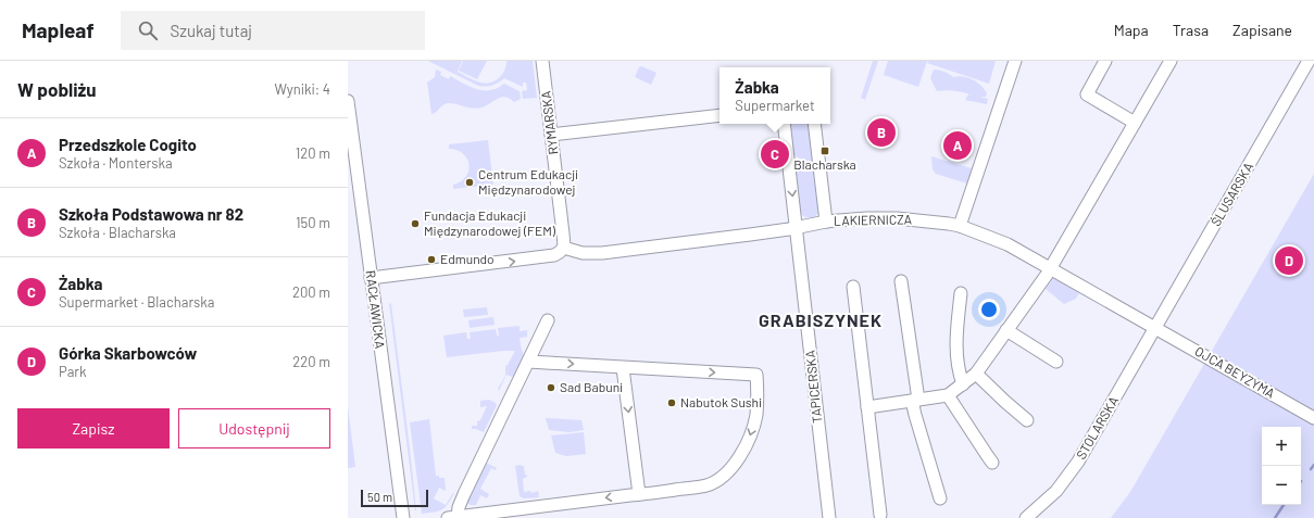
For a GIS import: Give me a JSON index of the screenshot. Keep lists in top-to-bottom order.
{
  "streets": {
    "street": [
      "RYMARSKA",
      "ŚLUSARSKA",
      "LAKIERNICZA",
      "RACŁAWICKA",
      "OJCA BEYZYMA",
      "TAPICERSKA",
      "STOLARSKA"
    ]
  },
  "crossings": [
    ["RYMARSKA", "RACŁAWICKA"],
    ["ŚLUSARSKA", "LAKIERNICZA"],
    ["ŚLUSARSKA", "OJCA BEYZYMA"],
    ["ŚLUSARSKA", "STOLARSKA"],
    ["LAKIERNICZA", "OJCA BEYZYMA"],
    ["LAKIERNICZA", "TAPICERSKA"],
    ["LAKIERNICZA", "STOLARSKA"],
    ["OJCA BEYZYMA", "STOLARSKA"]
  ],
  "districts": ["GRABISZYNEK"],
  "places": {
    "transit": ["Blacharska"],
    "other": [
      "Centrum Edukacji Międzynarodowej",
      "Fundacja Edukacji Międzynarodowej (FEM)",
      "Edmundo",
      "Sad Babuni",
      "Nabutok Sushi"
    ]
  },
  "scale_bar": "50 m",
  "page": {
    "header": "Mapleaf",
    "search": "Szukaj tutaj",
    "nav": ["Mapa", "Trasa", "Zapisane"],
    "heading": ["W pobliżu", "Wyniki: 4"],
    "popup": ["Żabka", "Supermarket"],
    "pins": [
      "B",
      "A",
      "C",
      "D"
    ],
    "list": [
      {
        "mark": "A",
        "name": "Przedszkole Cogito",
        "note": "Szkoła · Monterska",
        "value": "120 m"
      },
      {
        "mark": "B",
        "name": "Szkoła Podstawowa nr 82",
        "note": "Szkoła · Blacharska",
        "value": "150 m"
      },
      {
        "mark": "C",
        "name": "Żabka",
        "note": "Supermarket · Blacharska",
        "value": "200 m"
      },
      {
        "mark": "D",
        "name": "Górka Skarbowców",
        "note": "Park",
        "value": "220 m"
      }
    ],
    "buttons": ["Zapisz", "Udostępnij"],
    "map_buttons": ["+", "−"],
    "scale": "50 m"
  }
}
